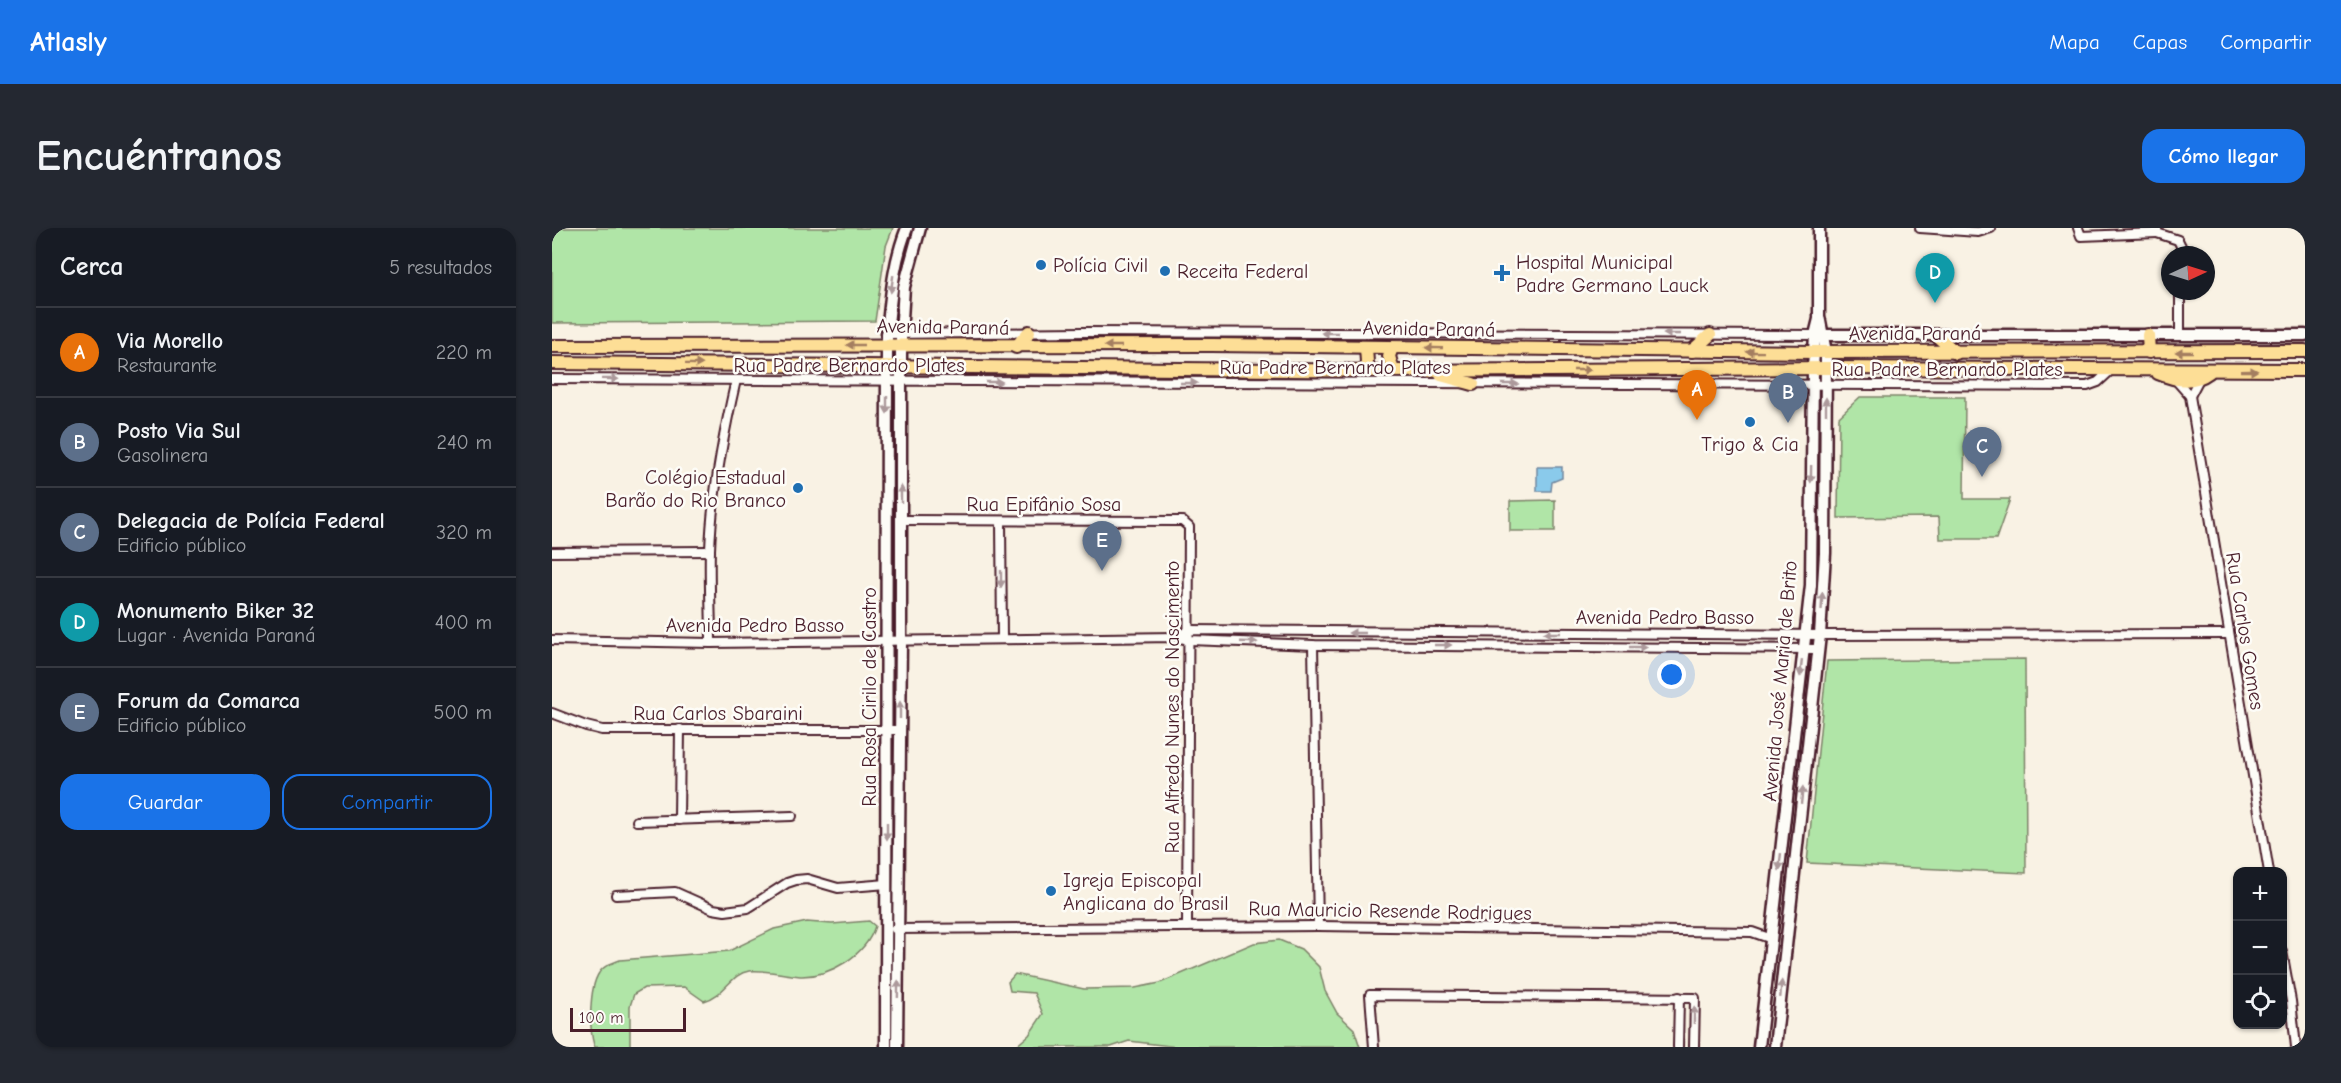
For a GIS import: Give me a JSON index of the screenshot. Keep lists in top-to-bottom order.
{
  "streets": {
    "main road": ["Avenida Paraná", "Avenida José Maria de Brito", "Rua Rosa Cirilo de Castro"],
    "street": [
      "Rua Padre Bernardo Plates",
      "Rua Epifânio Sosa",
      "Avenida Pedro Basso",
      "Rua Carlos Gomes",
      "Rua Alfredo Nunes do Nascimento",
      "Rua Carlos Sbaraini",
      "Rua Mauricio Resende Rodrigues"
    ]
  },
  "crossings": [
    ["Avenida Paraná", "Rua Padre Bernardo Plates"],
    ["Avenida Paraná", "Avenida José Maria de Brito"],
    ["Avenida Paraná", "Rua Rosa Cirilo de Castro"],
    ["Rua Padre Bernardo Plates", "Avenida José Maria de Brito"],
    ["Rua Padre Bernardo Plates", "Rua Rosa Cirilo de Castro"],
    ["Rua Epifânio Sosa", "Rua Alfredo Nunes do Nascimento"],
    ["Avenida Pedro Basso", "Rua Carlos Gomes"],
    ["Avenida Pedro Basso", "Avenida José Maria de Brito"],
    ["Avenida Pedro Basso", "Rua Rosa Cirilo de Castro"],
    ["Avenida Pedro Basso", "Rua Alfredo Nunes do Nascimento"],
    ["Avenida José Maria de Brito", "Rua Mauricio Resende Rodrigues"],
    ["Rua Rosa Cirilo de Castro", "Rua Carlos Sbaraini"],
    ["Rua Rosa Cirilo de Castro", "Rua Mauricio Resende Rodrigues"],
    ["Rua Alfredo Nunes do Nascimento", "Rua Mauricio Resende Rodrigues"]
  ],
  "places": {
    "other": [
      "Polícia Civil",
      "Receita Federal",
      "Trigo & Cia",
      "Colégio Estadual Barão do Rio Branco",
      "Igreja Episcopal Anglicana do Brasil"
    ],
    "health": ["Hospital Municipal Padre Germano Lauck"]
  },
  "scale_bar": "100 m",
  "north": "right",
  "page": {
    "header": "Atlasly",
    "nav": ["Mapa", "Capas", "Compartir"],
    "buttons": [
      "Cómo llegar",
      ["Guardar", "Compartir"]
    ],
    "title": "Encuéntranos",
    "heading": ["Cerca", "5 resultados"],
    "pins": [
      "D",
      "A",
      "B",
      "C",
      "E"
    ],
    "list": [
      {
        "mark": "A",
        "name": "Via Morello",
        "note": "Restaurante",
        "value": "220 m"
      },
      {
        "mark": "B",
        "name": "Posto Via Sul",
        "note": "Gasolinera",
        "value": "240 m"
      },
      {
        "mark": "C",
        "name": "Delegacia de Polícia Federal",
        "note": "Edificio público",
        "value": "320 m"
      },
      {
        "mark": "D",
        "name": "Monumento Biker 32",
        "note": "Lugar · Avenida Paraná",
        "value": "400 m"
      },
      {
        "mark": "E",
        "name": "Forum da Comarca",
        "note": "Edificio público",
        "value": "500 m"
      }
    ],
    "map_buttons": ["+", "−"],
    "scale": "100 m"
  }
}
